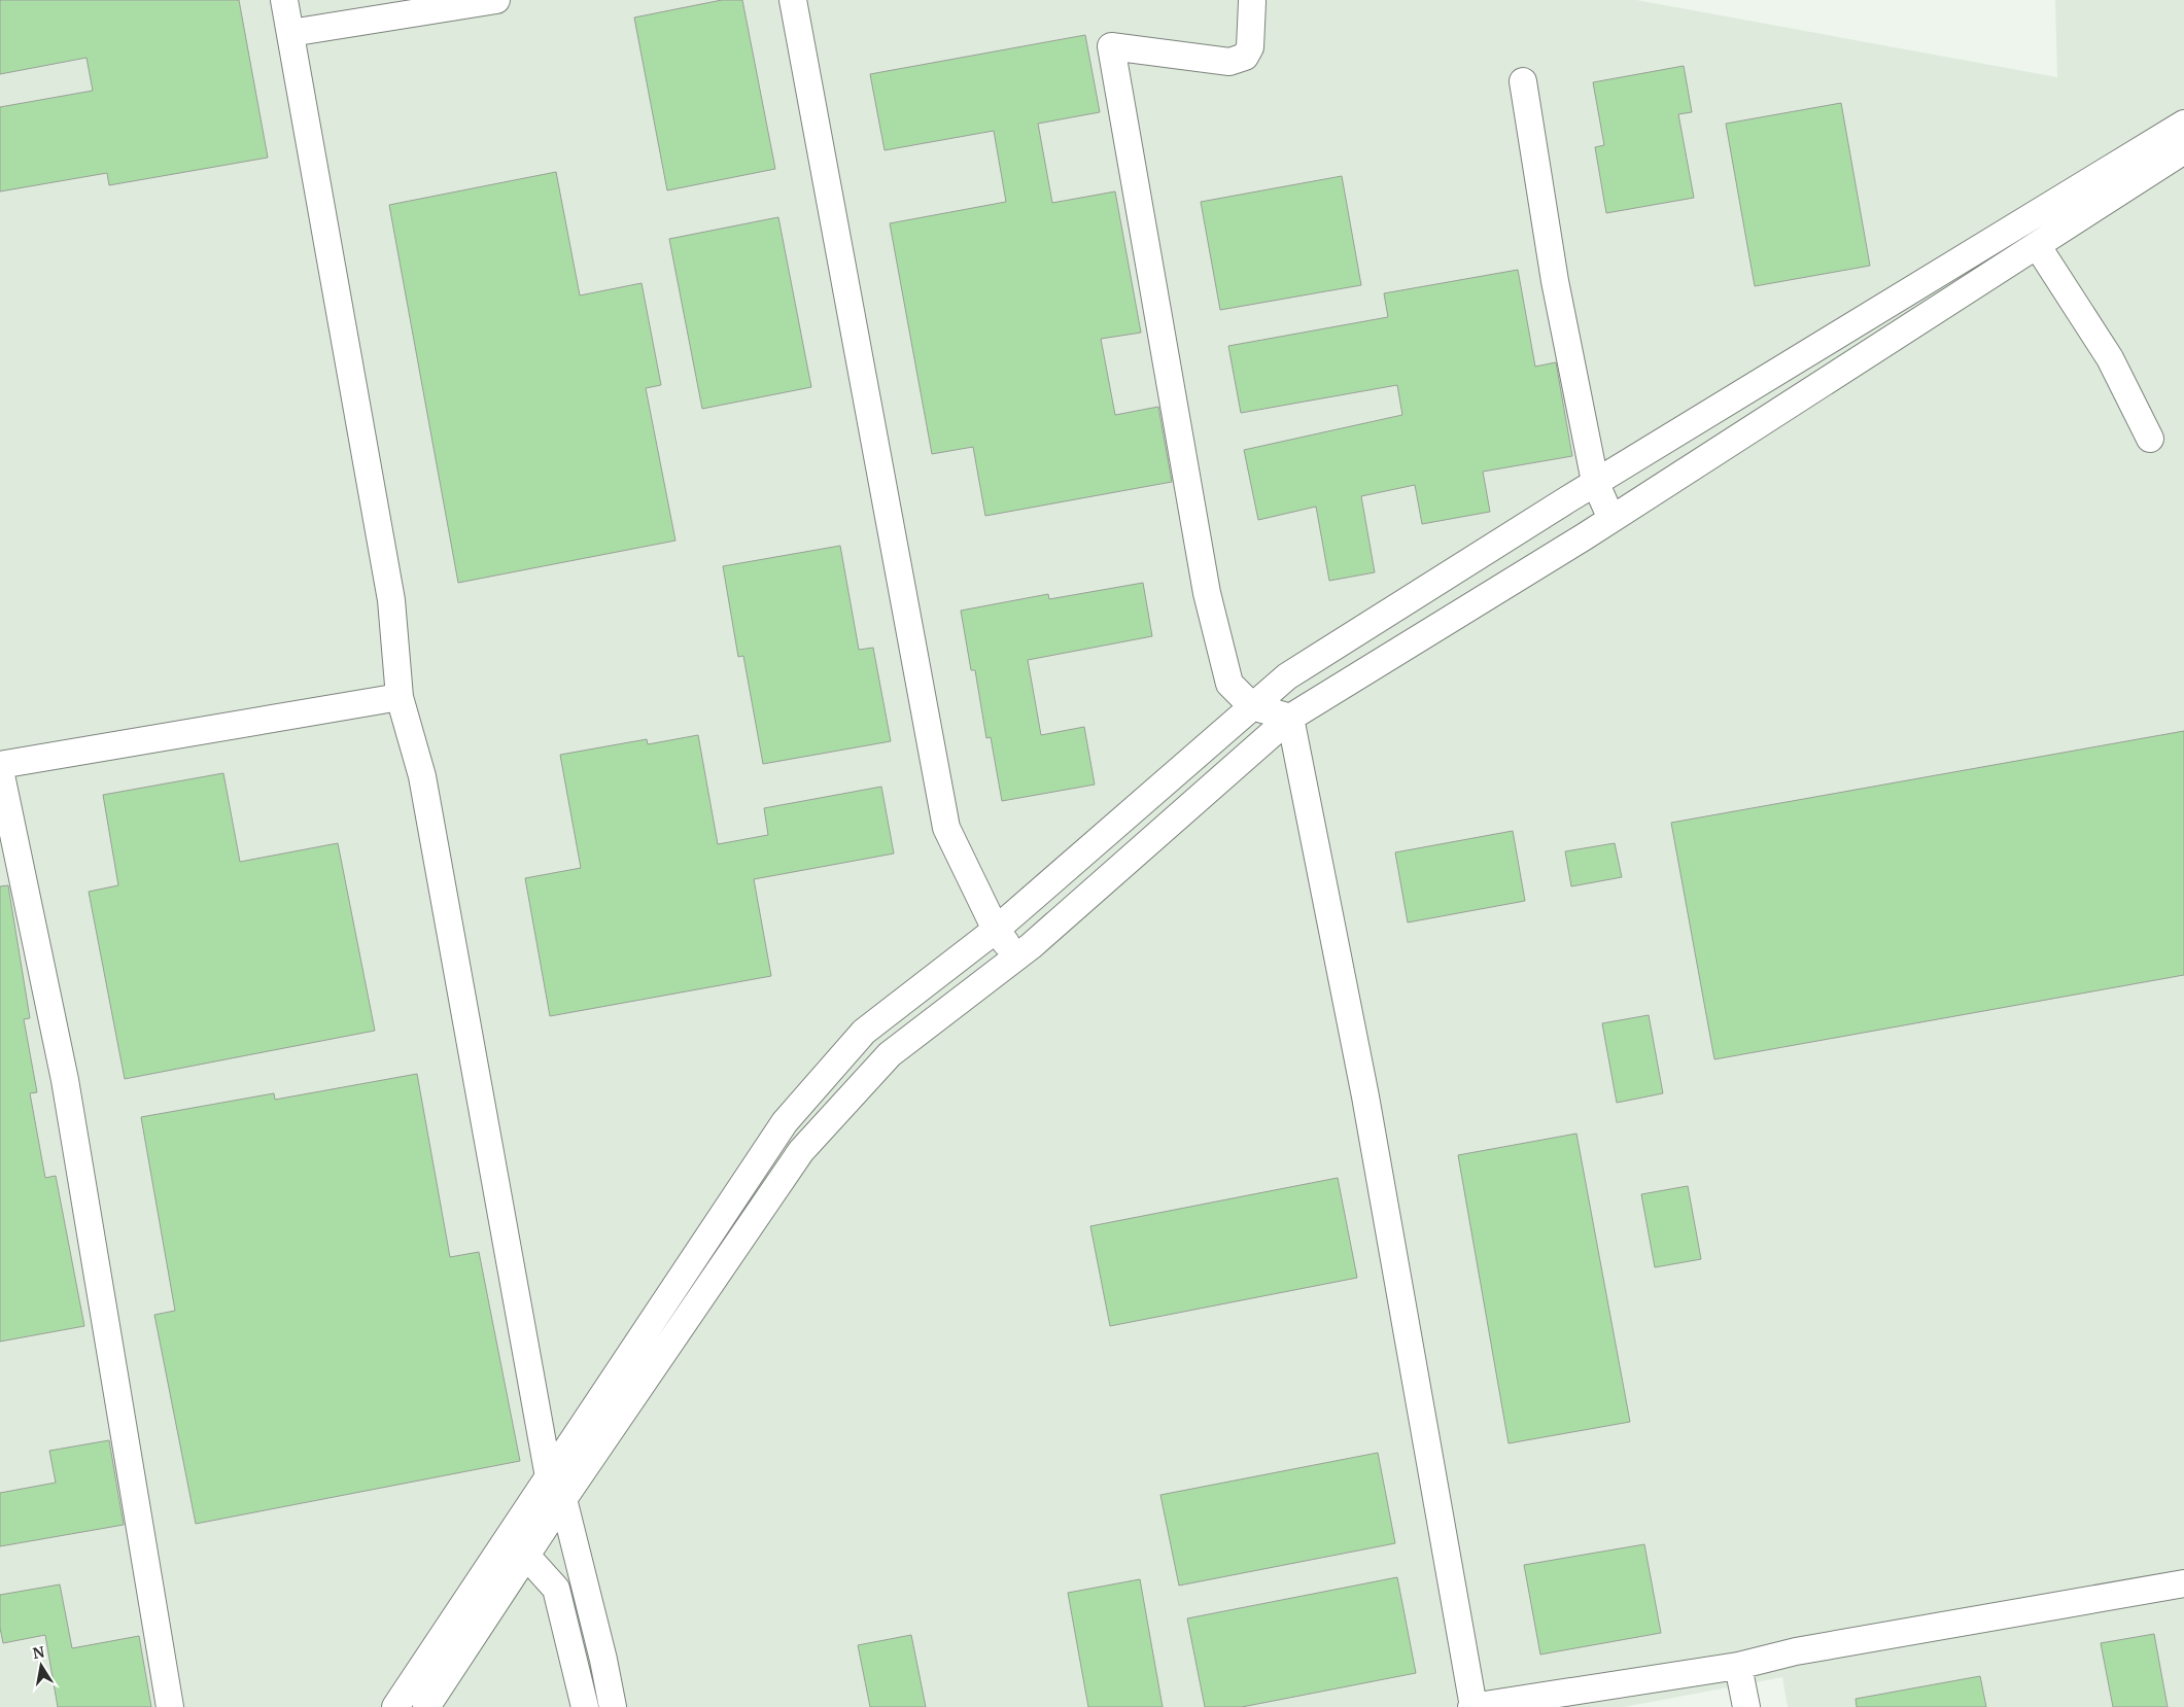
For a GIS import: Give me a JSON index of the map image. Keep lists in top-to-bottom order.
{
  "north": "top"
}
